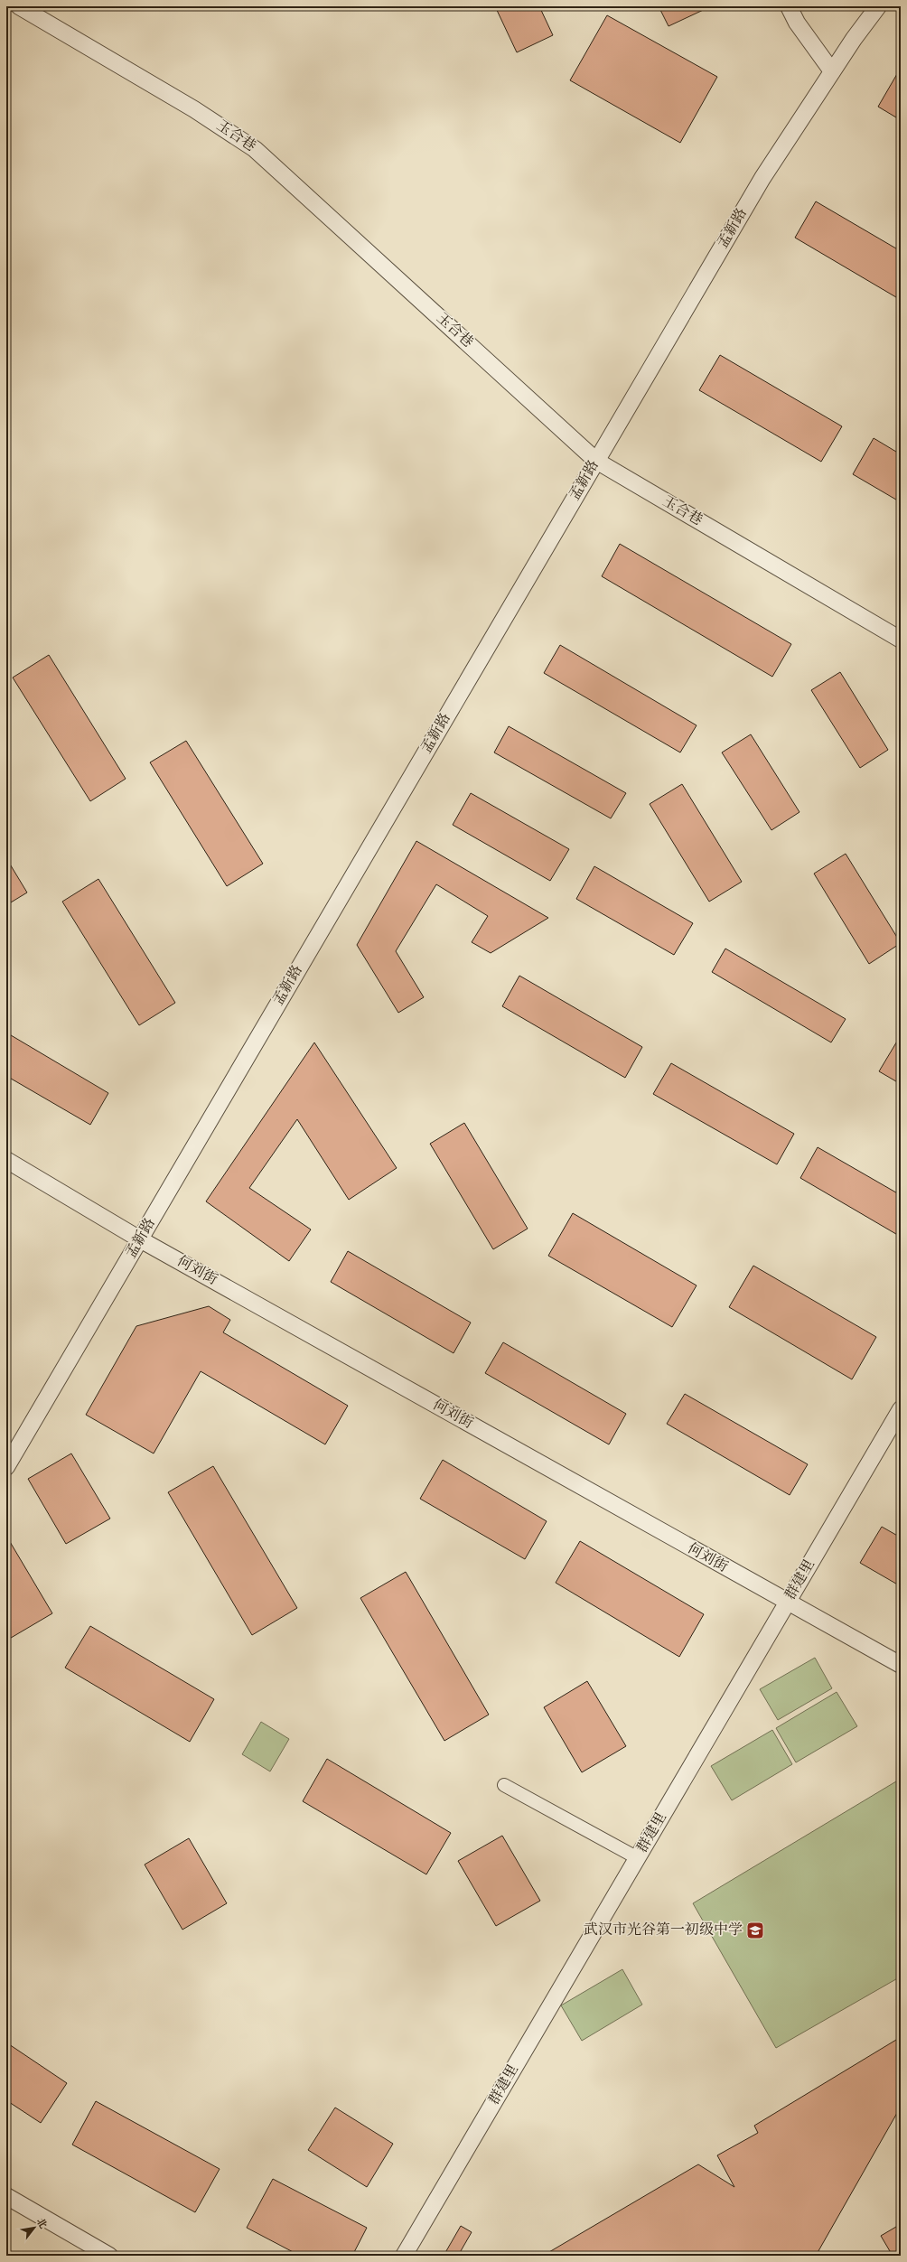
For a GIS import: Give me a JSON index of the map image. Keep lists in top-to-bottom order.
{
  "streets": {
    "street": [
      "玉合巷",
      "孟新路",
      "何刘街",
      "群建里"
    ]
  },
  "crossings": [
    ["玉合巷", "孟新路"],
    ["孟新路", "何刘街"],
    ["何刘街", "群建里"]
  ],
  "places": {
    "school or university": ["武汉市光谷第一初级中学"]
  },
  "north": "top right"
}
